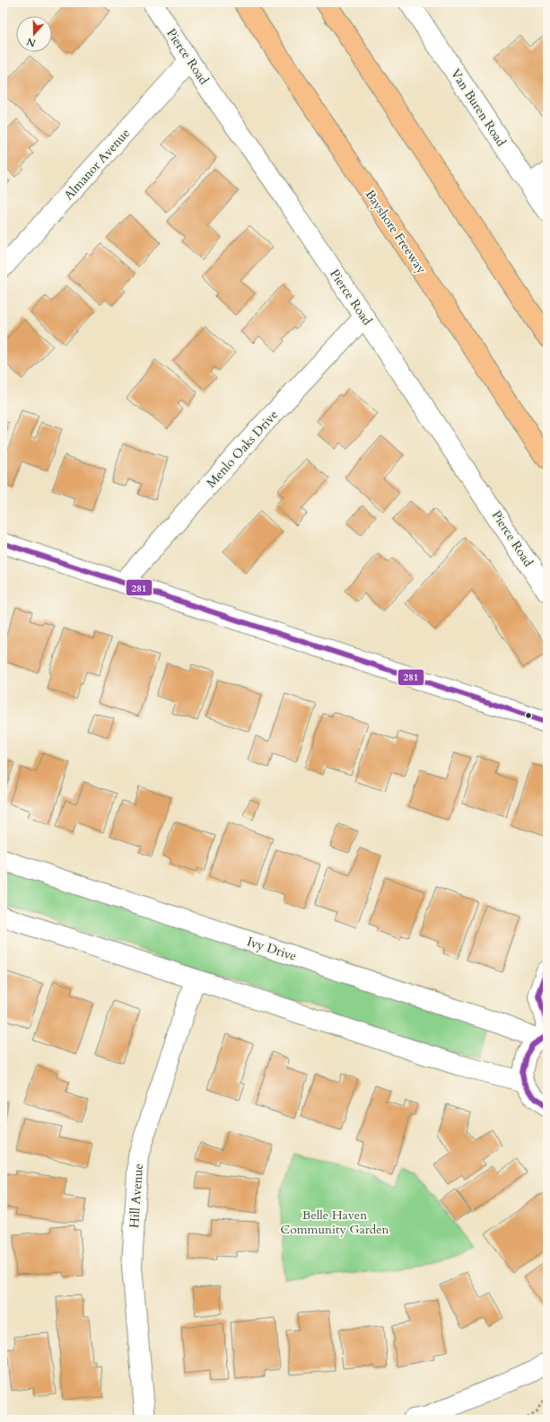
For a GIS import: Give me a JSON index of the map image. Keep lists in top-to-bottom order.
{
  "streets": {
    "highway": ["Bayshore Freeway"],
    "street": [
      "Pierce Road",
      "Van Buren Road",
      "Almanor Avenue",
      "Menlo Oaks Drive",
      "Ivy Drive",
      "Hill Avenue"
    ]
  },
  "crossings": [
    ["Pierce Road", "Almanor Avenue"],
    ["Pierce Road", "Menlo Oaks Drive"]
  ],
  "parks": ["Belle Haven Community Garden"],
  "lines": ["transit line 281"],
  "north": "bottom"
}
